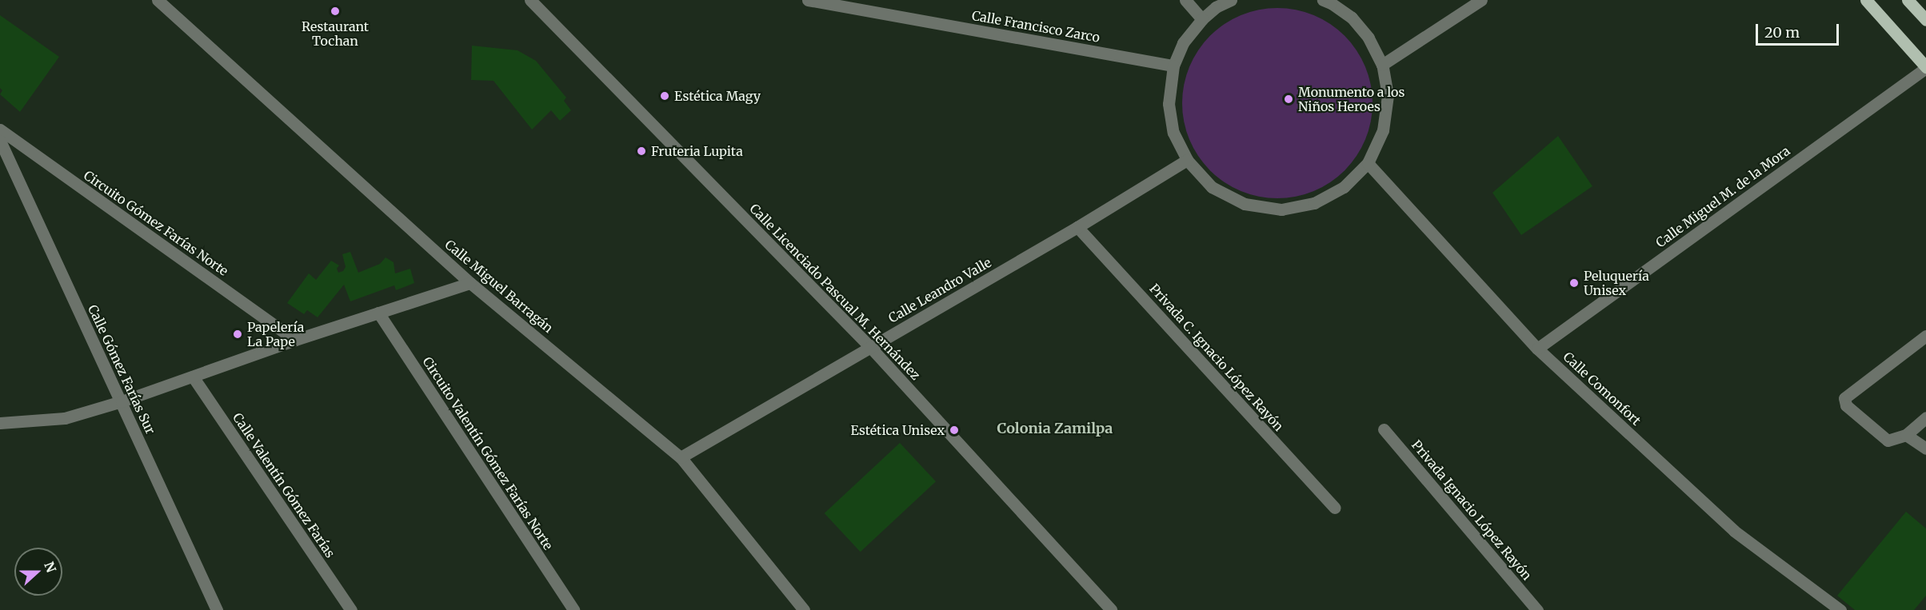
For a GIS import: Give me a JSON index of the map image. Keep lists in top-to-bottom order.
{
  "streets": {
    "street": [
      "Calle Francisco Zarco",
      "Calle Miguel M. de la Mora",
      "Circuito Gómez Farías Norte",
      "Calle Miguel Barragán",
      "Calle Leandro Valle",
      "Calle Licenciado Pascual M. Hernández",
      "Privada C. Ignacio López Rayón",
      "Calle Gómez Farías Sur",
      "Calle Comonfort",
      "Circuito Valentín Gómez Farías Norte",
      "Calle Valentín Gómez Farías",
      "Privada Ignacio López Rayón"
    ]
  },
  "crossings": [
    ["Calle Miguel M. de la Mora", "Calle Comonfort"],
    ["Calle Miguel Barragán", "Calle Leandro Valle"],
    ["Calle Leandro Valle", "Calle Licenciado Pascual M. Hernández"],
    ["Calle Leandro Valle", "Privada C. Ignacio López Rayón"]
  ],
  "districts": ["Colonia Zamilpa"],
  "places": [
    "Restaurant Tochan",
    "Estética Magy",
    "Monumento a los Niños Heroes",
    "Fruteria Lupita",
    "Peluquería Unisex",
    "Papelería La Pape",
    "Estética Unisex"
  ],
  "scale_bar": "20 m",
  "north": "right"
}
